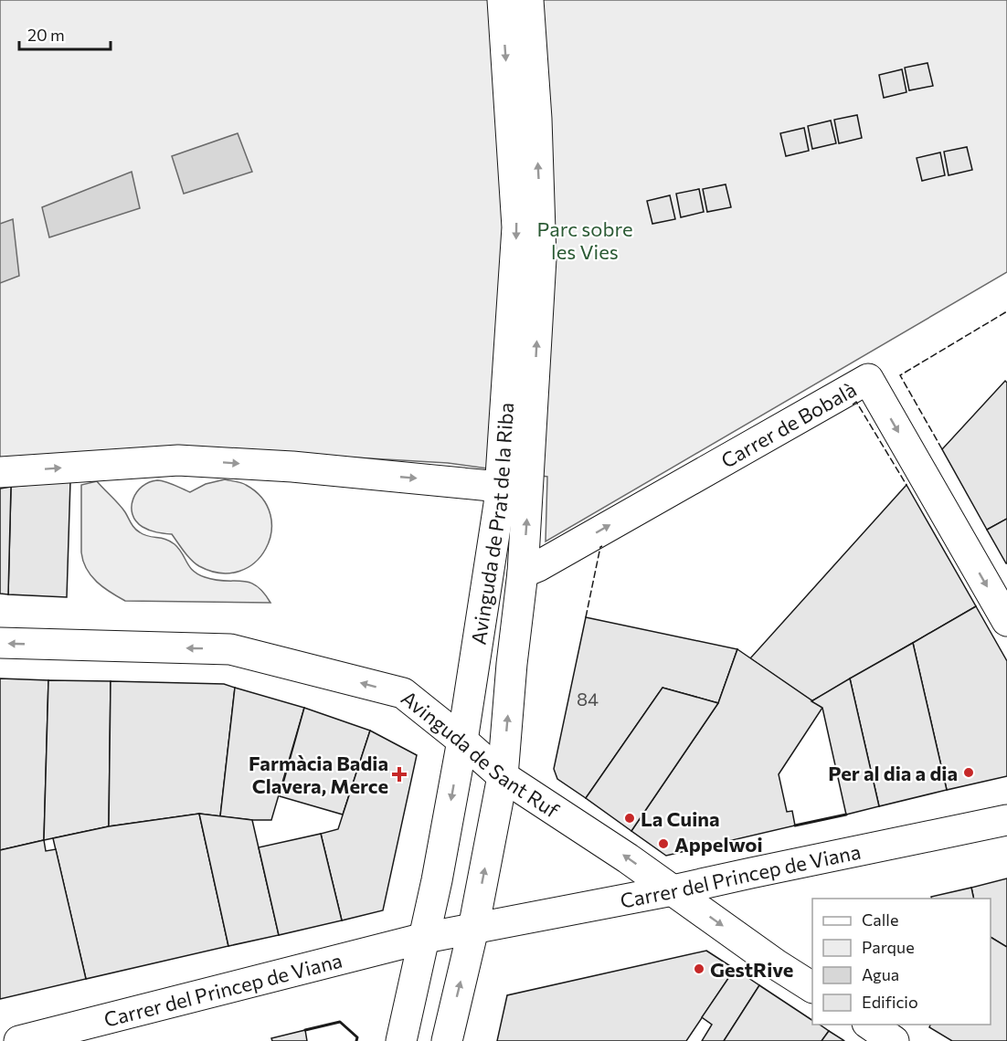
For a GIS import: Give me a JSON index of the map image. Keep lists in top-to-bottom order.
{
  "streets": {
    "main road": [
      "Carrer de Bobalà",
      "Avinguda de Prat de la Riba",
      "Avinguda de Sant Ruf",
      "Carrer del Princep de Viana"
    ]
  },
  "crossings": [
    ["Carrer de Bobalà", "Avinguda de Prat de la Riba"],
    ["Avinguda de Prat de la Riba", "Avinguda de Sant Ruf"],
    ["Avinguda de Prat de la Riba", "Carrer del Princep de Viana"],
    ["Avinguda de Sant Ruf", "Carrer del Princep de Viana"]
  ],
  "parks": ["Parc sobre les Vies"],
  "places": {
    "other": [
      "Per al dia a dia",
      "La Cuina",
      "Appelwoi",
      "GestRive"
    ],
    "health": ["Farmàcia Badia Clavera, Merce"]
  },
  "house_numbers": ["84"],
  "legend": [
    "Calle",
    "Parque",
    "Agua",
    "Edificio"
  ],
  "scale_bar": "20 m"
}
